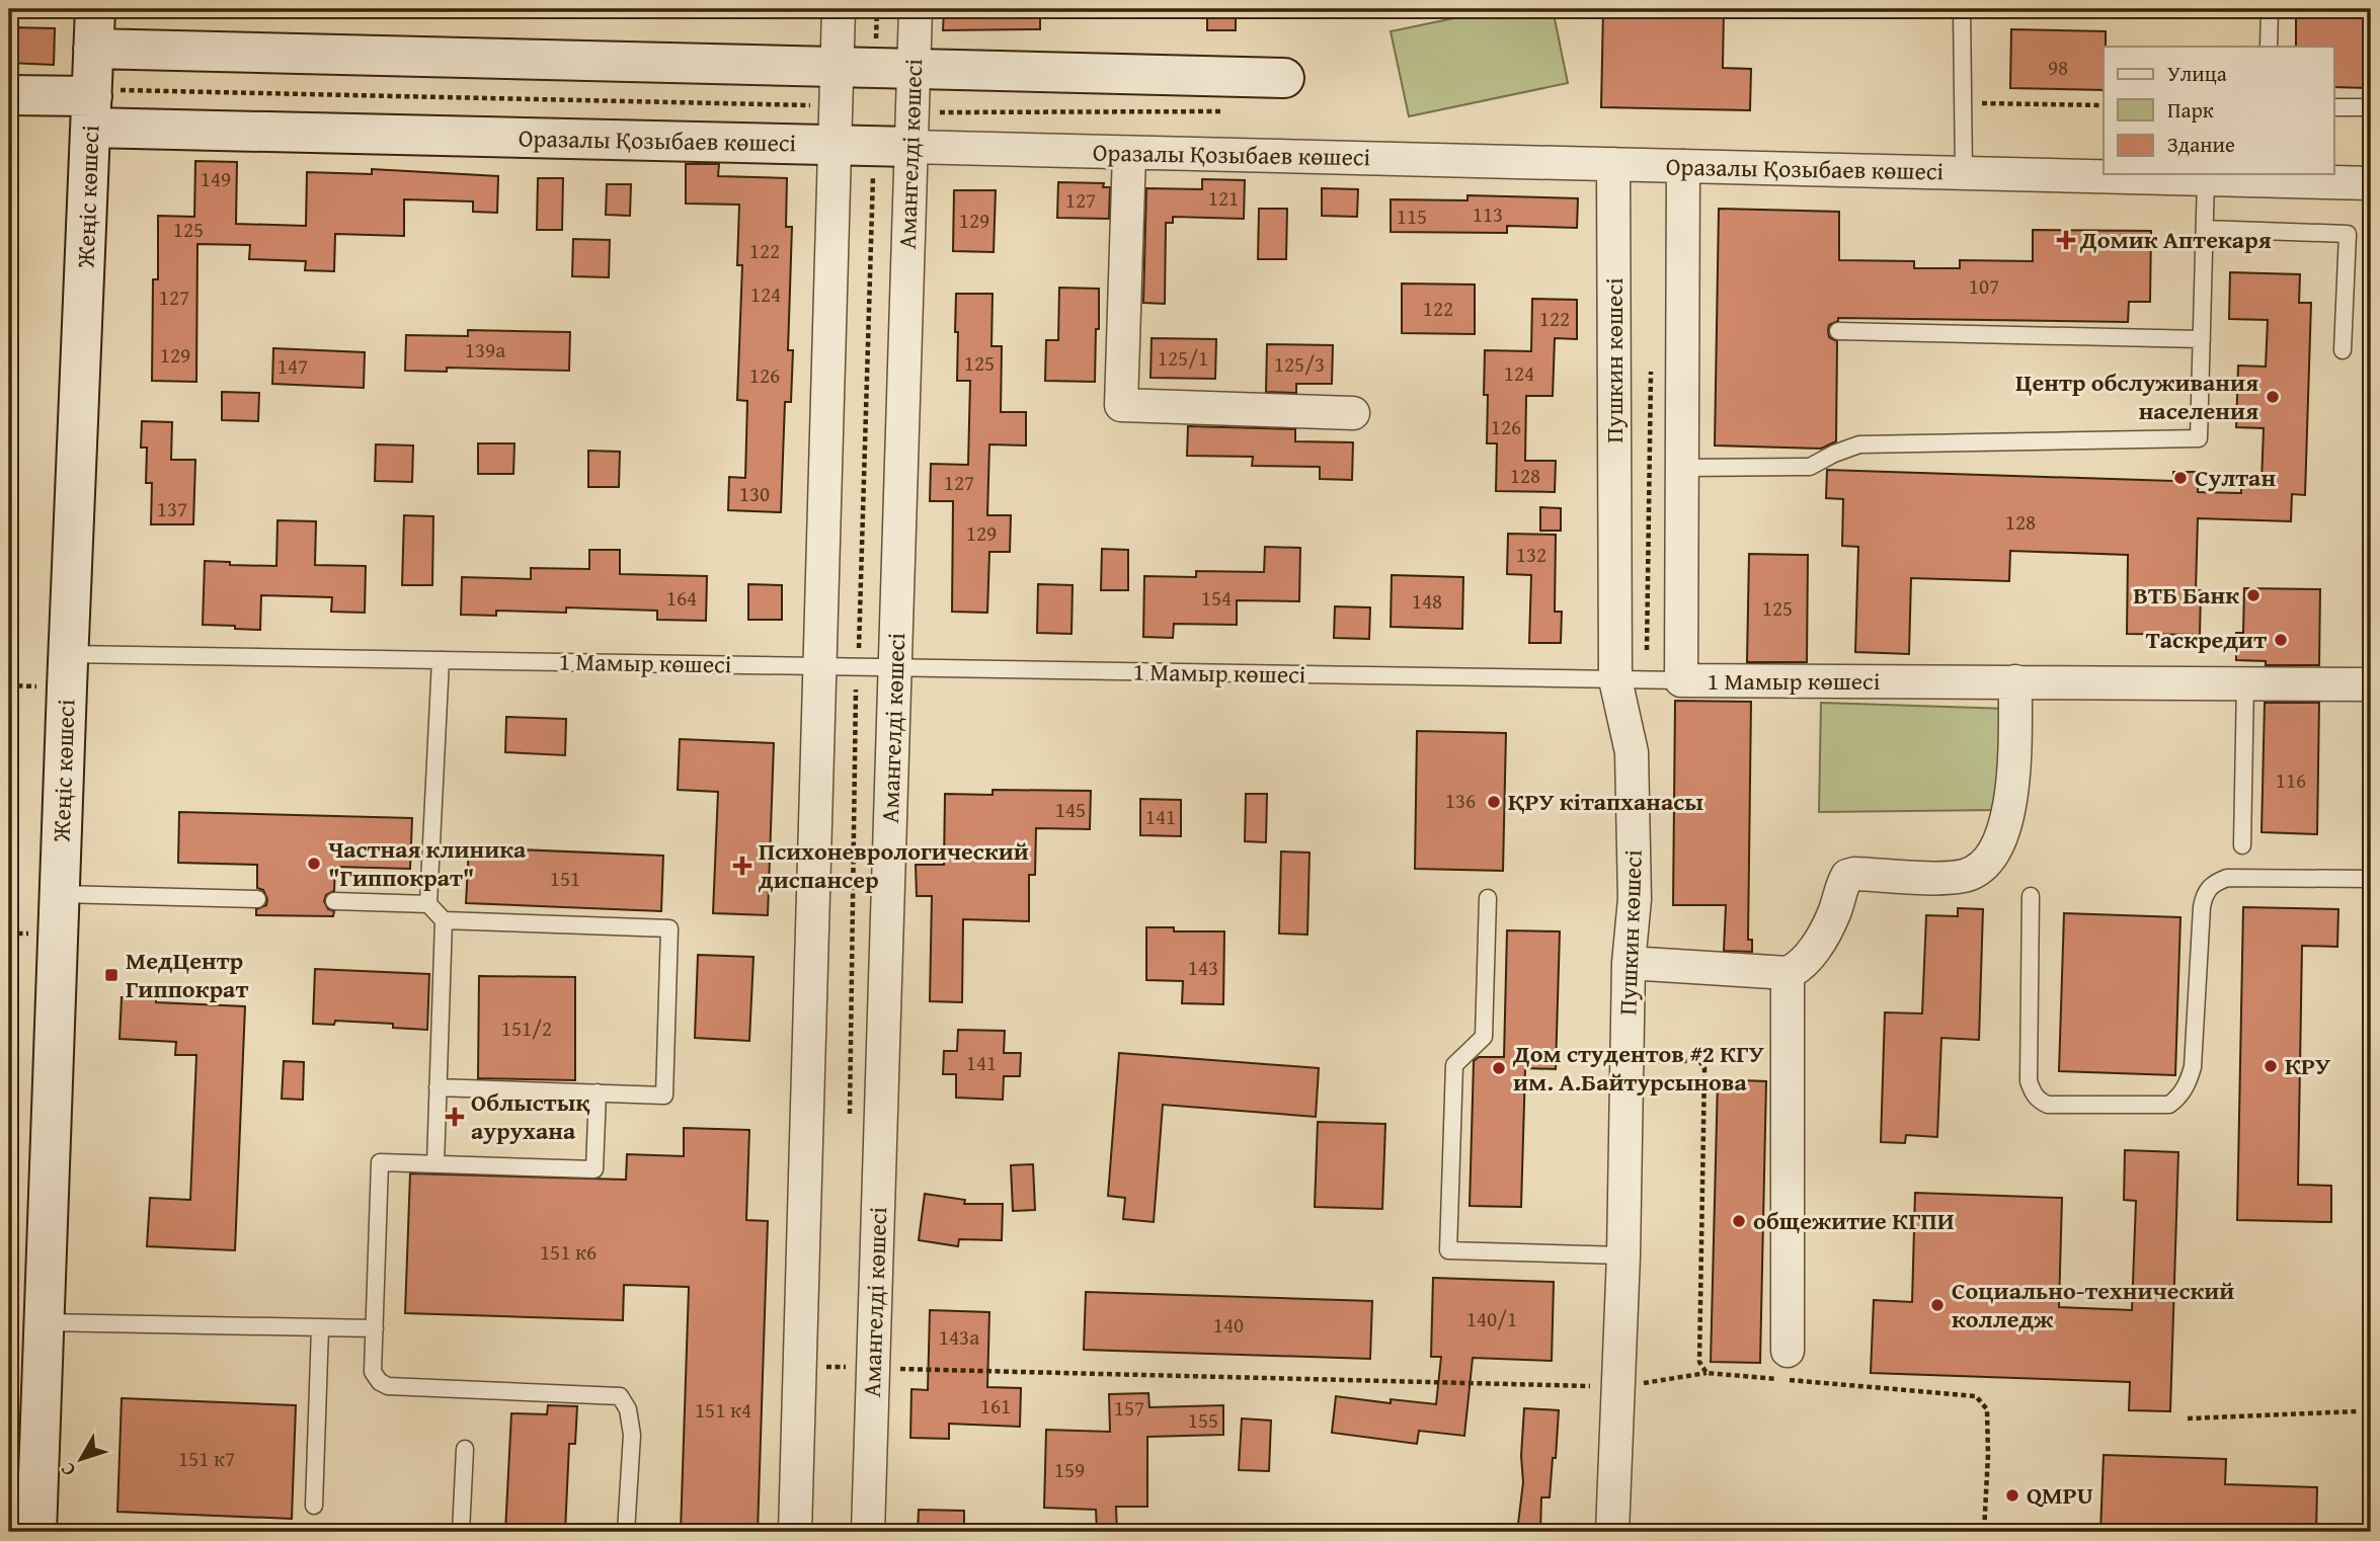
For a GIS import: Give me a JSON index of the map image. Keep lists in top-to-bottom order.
{
  "streets": {
    "street": [
      "Оразалы Қозыбаев көшесі",
      "Амангелді көшесі",
      "Жеңіс көшесі",
      "Пушкин көшесі",
      "1 Мамыр көшесі"
    ]
  },
  "crossings": [
    ["Оразалы Қозыбаев көшесі", "Амангелді көшесі"],
    ["Оразалы Қозыбаев көшесі", "Жеңіс көшесі"],
    ["Оразалы Қозыбаев көшесі", "Пушкин көшесі"],
    ["Амангелді көшесі", "1 Мамыр көшесі"],
    ["Жеңіс көшесі", "1 Мамыр көшесі"],
    ["Пушкин көшесі", "1 Мамыр көшесі"]
  ],
  "places": {
    "health": ["Домик Аптекаря", "Психоневрологический диспансер", "Облыстық аурухана"],
    "other": [
      "Центр обслуживания населения",
      "Султан",
      "ВТБ Банк",
      "Таскредит",
      "ҚРУ кітапханасы",
      "Частная клиника \"Гиппократ\"",
      "КРУ",
      "Дом студентов #2 КГУ им. А.Байтурсынова",
      "общежитие КГПИ",
      "Социально-технический колледж",
      "QMPU"
    ],
    "transit": ["МедЦентр Гиппократ"]
  },
  "house_numbers": [
    "98",
    "149",
    "121",
    "127",
    "113",
    "115",
    "129",
    "125",
    "122",
    "107",
    "124",
    "127",
    "122",
    "122",
    "139а",
    "129",
    "125/1",
    "125",
    "125/3",
    "147",
    "124",
    "126",
    "126",
    "128",
    "127",
    "130",
    "137",
    "128",
    "129",
    "132",
    "164",
    "154",
    "148",
    "125",
    "116",
    "136",
    "145",
    "141",
    "151",
    "143",
    "151/2",
    "141",
    "151 к6",
    "140/1",
    "140",
    "143а",
    "161",
    "157",
    "151 к4",
    "155",
    "151 к7",
    "159"
  ],
  "legend": ["Улица", "Парк", "Здание"],
  "north": "bottom left"
}
